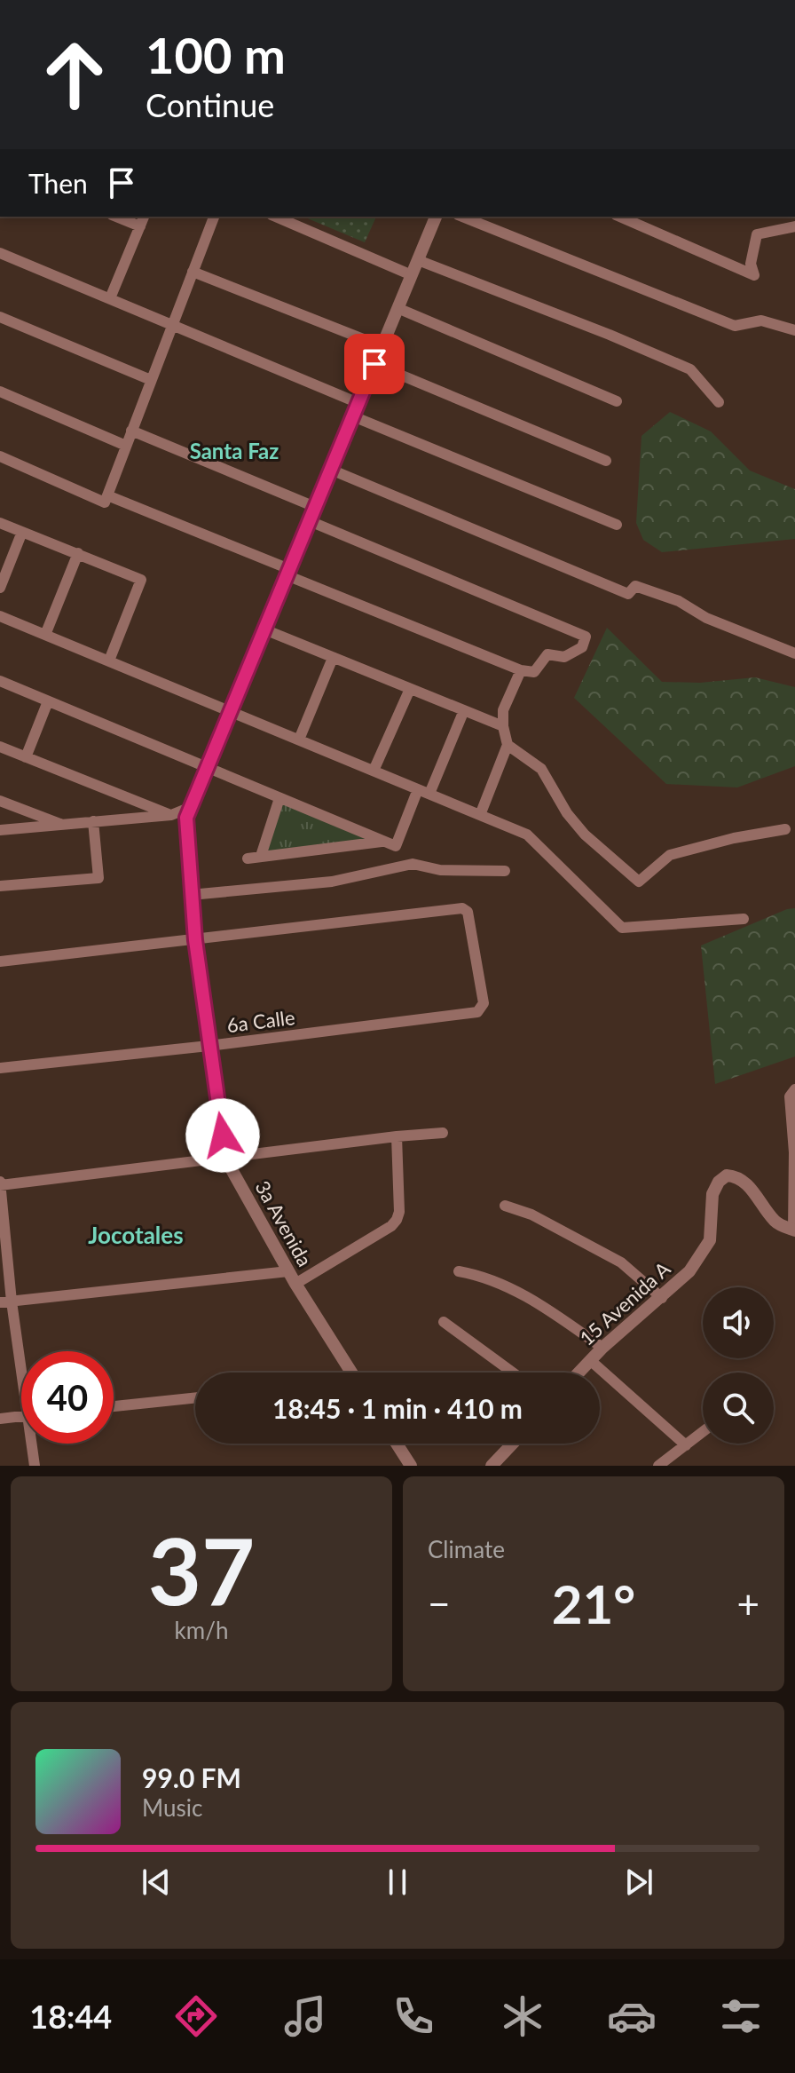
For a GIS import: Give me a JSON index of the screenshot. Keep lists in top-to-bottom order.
{
  "streets": {
    "street": ["6a Calle", "3a Avenida", "15 Avenida A"]
  },
  "crossings": [
    ["6a Calle", "3a Avenida"]
  ],
  "districts": ["Santa Faz", "Jocotales"],
  "page": {
    "turn": ["100 m", "Continue"],
    "then": "Then",
    "limit": "40",
    "trip": "18:45 · 1 min · 410 m",
    "tile": [
      ["37", "km/h"],
      "Climate"
    ],
    "heat": ["−", "21°", "+"],
    "song": ["99.0 FM", "Music"],
    "tabs": "18:44"
  }
}
